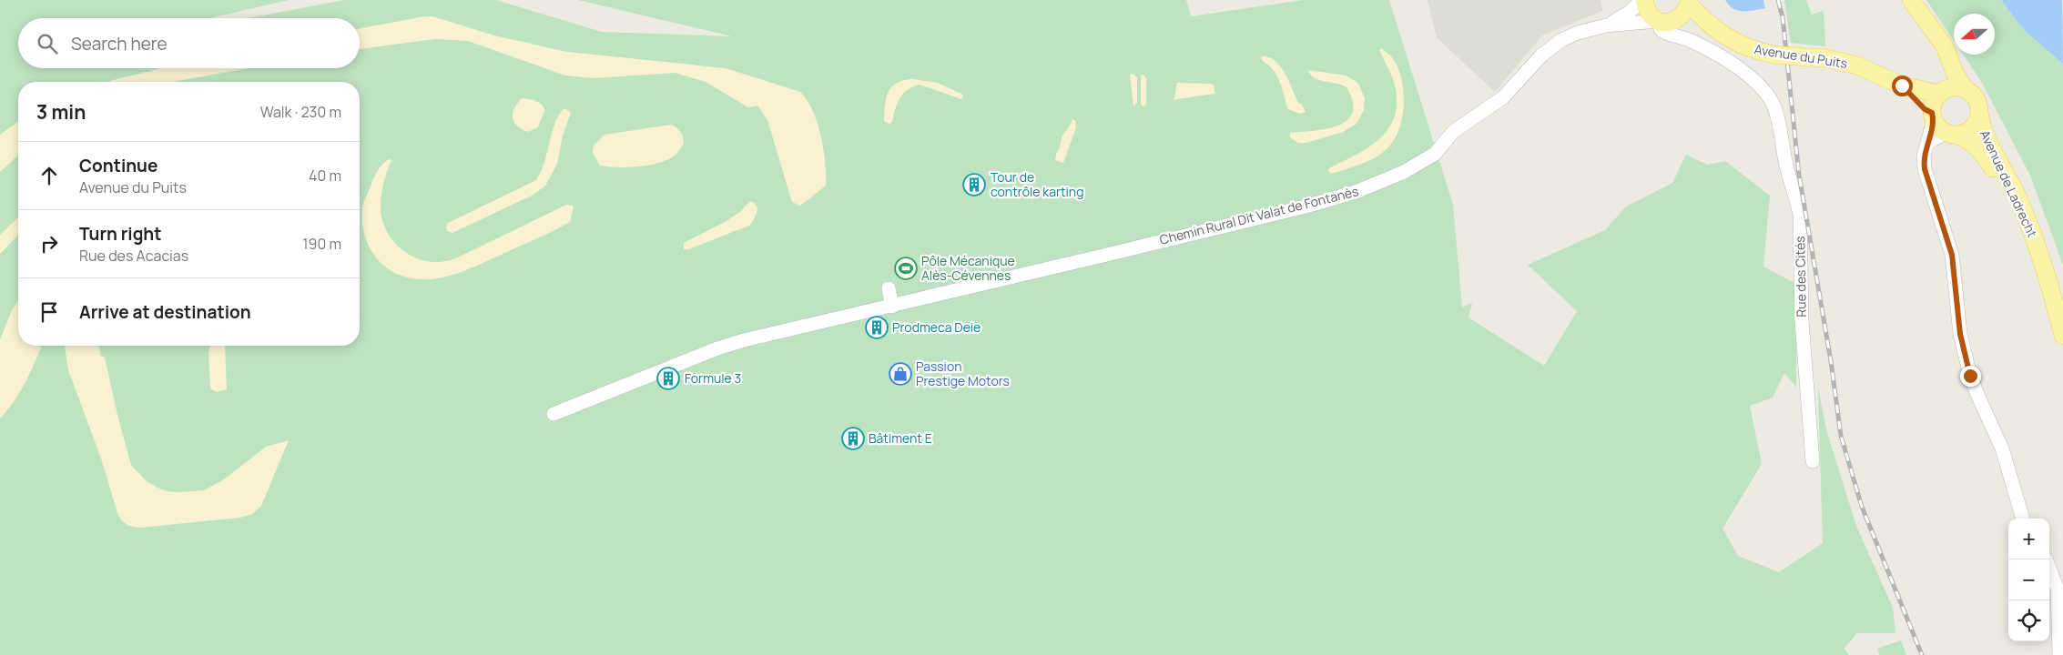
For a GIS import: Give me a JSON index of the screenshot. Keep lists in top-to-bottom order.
{
  "streets": {
    "main road": ["Avenue du Puits", "Avenue de Ladrecht"],
    "street": ["Chemin Rural Dit Valat de Fontanès", "Rue des Cités"]
  },
  "crossings": [
    ["Avenue du Puits", "Avenue de Ladrecht"],
    ["Avenue du Puits", "Chemin Rural Dit Valat de Fontanès"],
    ["Avenue du Puits", "Rue des Cités"],
    ["Chemin Rural Dit Valat de Fontanès", "Rue des Cités"]
  ],
  "places": {
    "building": [
      "Tour de contrôle karting",
      "Prodmeca Deie",
      "Formule 3",
      "Bâtiment E"
    ],
    "sports": ["Pôle Mécanique Alès-Cévennes"],
    "shop": ["Passion Prestige Motors"]
  },
  "north": "left",
  "page": {
    "search": "Search here",
    "heading": ["3 min", "Walk · 230 m"],
    "list": [
      ["Continue", "Avenue du Puits", "40 m"],
      ["Turn right", "Rue des Acacias", "190 m"],
      "Arrive at destination"
    ],
    "map_buttons": ["+", "−"]
  }
}
